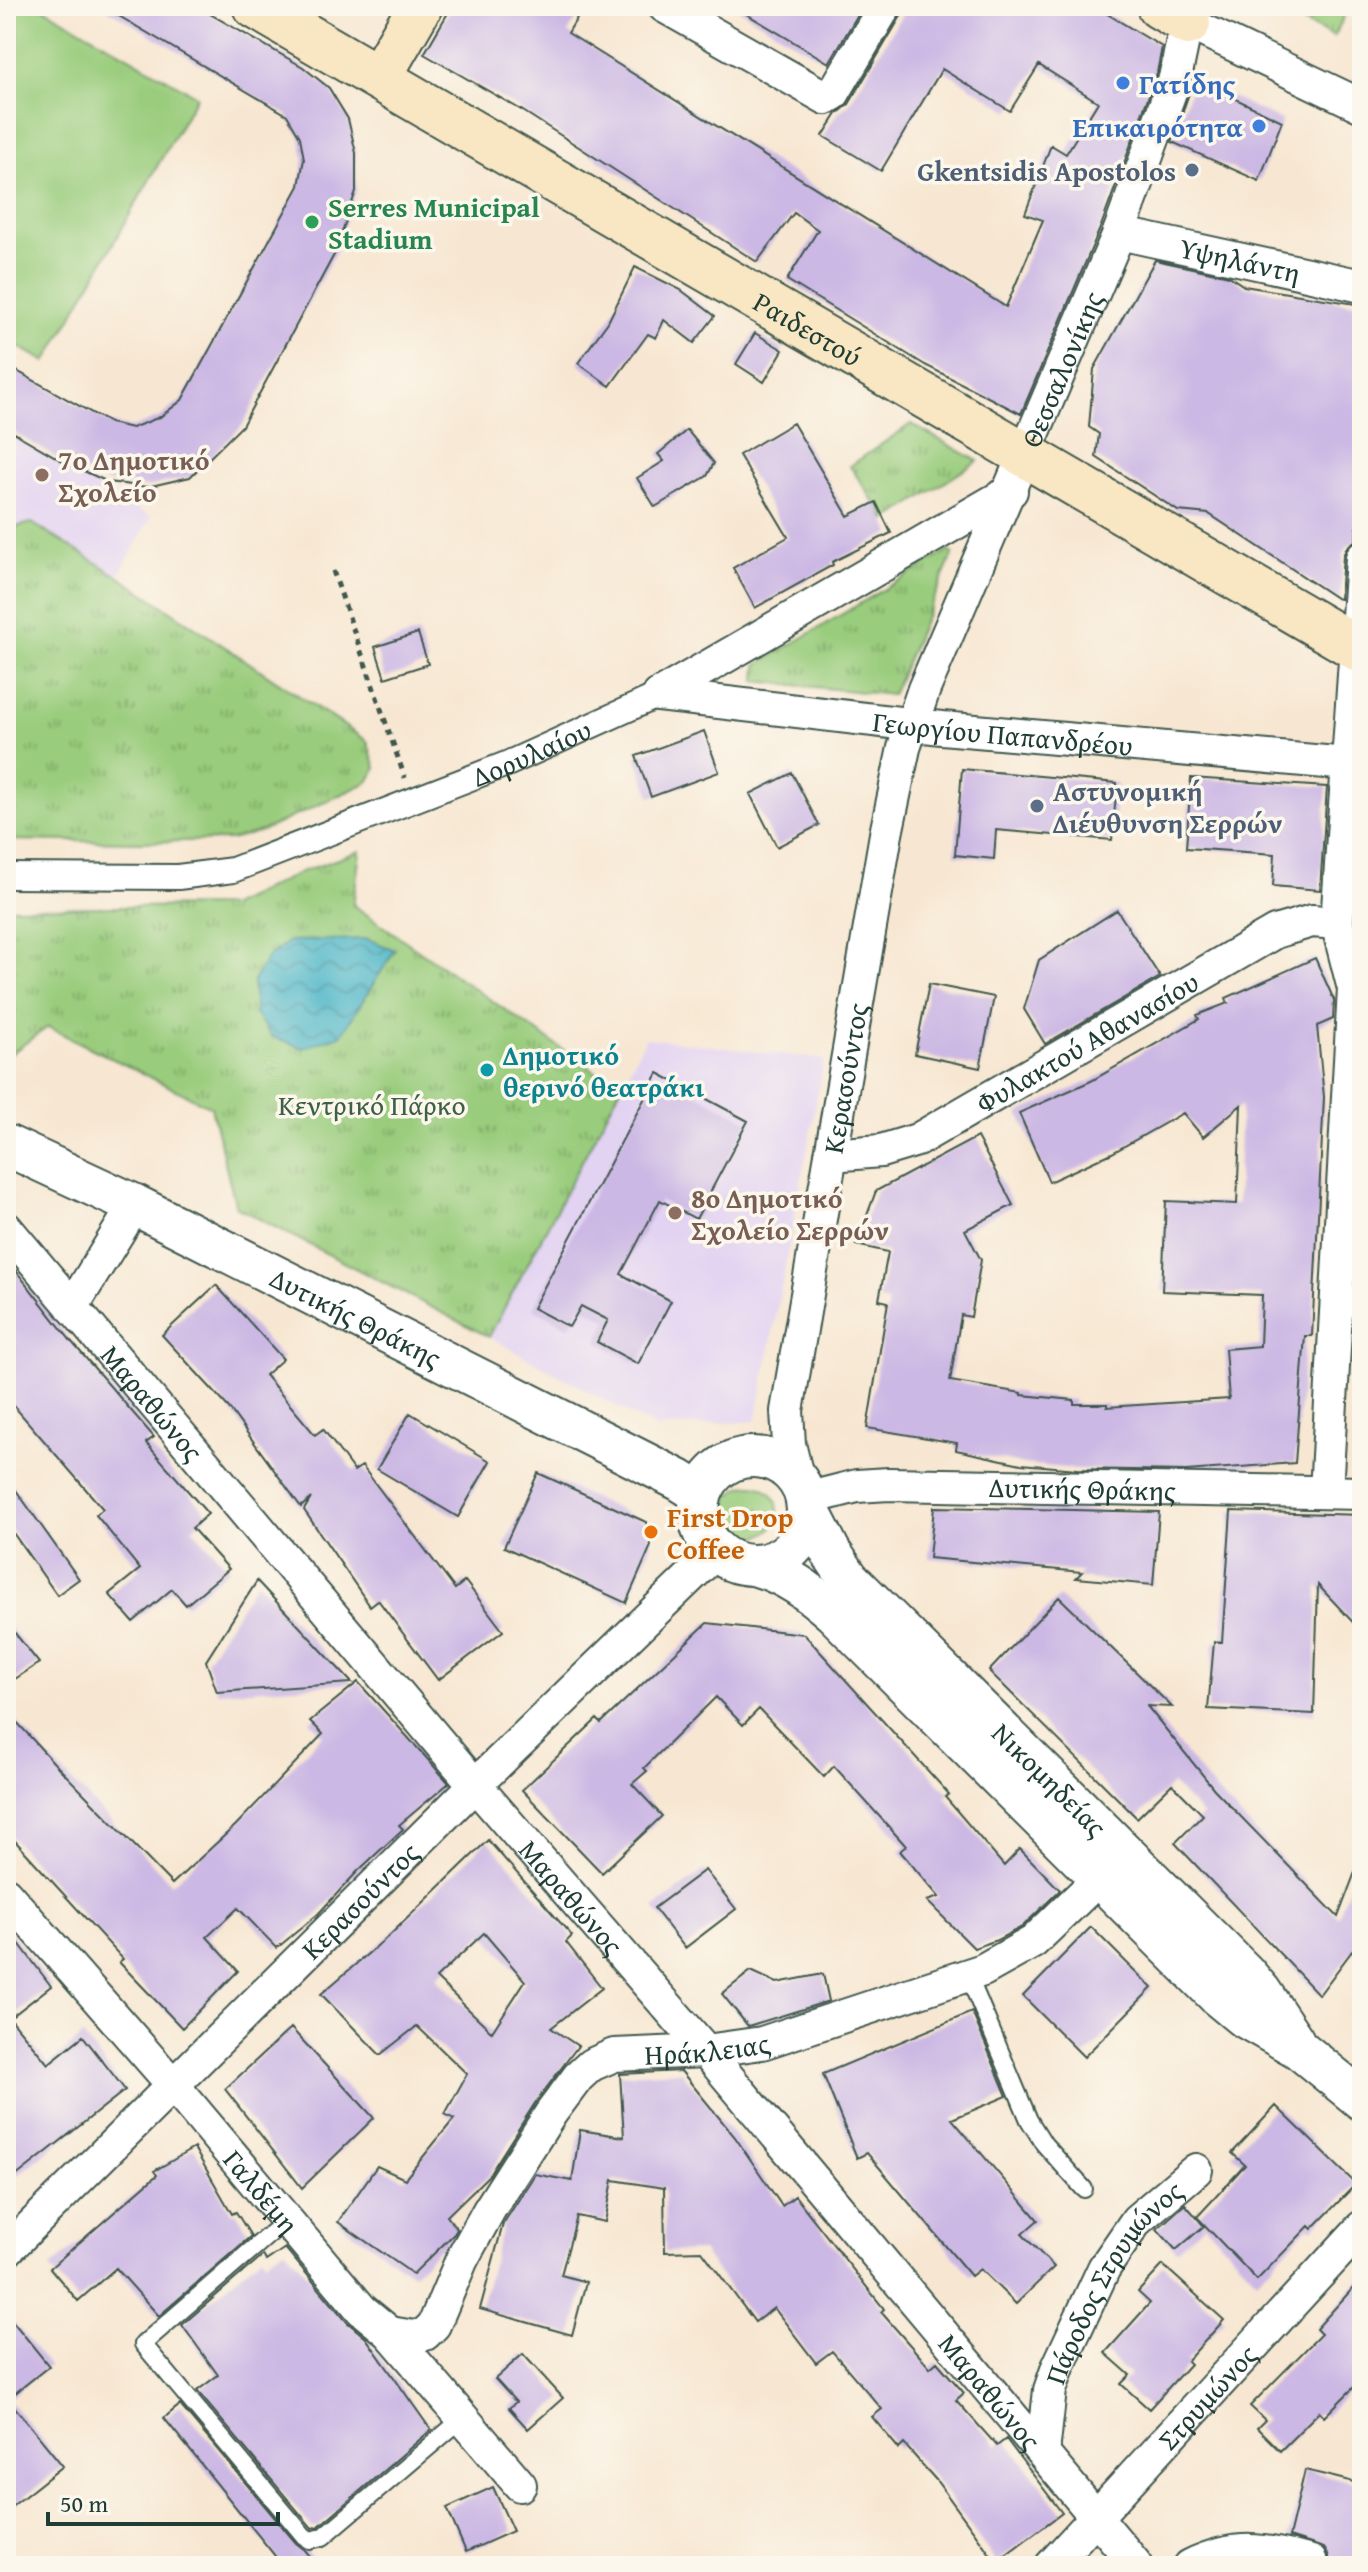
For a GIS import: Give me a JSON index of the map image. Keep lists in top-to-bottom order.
{
  "streets": {
    "main road": ["Ραιδεστού"],
    "street": [
      "Υψηλάντη",
      "Θεσσαλονίκης",
      "Γεωργίου Παπανδρέου",
      "Δορυλαίου",
      "Φυλακτού Αθανασίου",
      "Κερασούντος",
      "Δυτικής Θράκης",
      "Μαραθώνος",
      "Νικομηδείας",
      "Ηράκλειας",
      "Γαλδέμη",
      "Πάροδος Στρυμώνος",
      "Στρυμώνος"
    ]
  },
  "crossings": [
    ["Υψηλάντη", "Θεσσαλονίκης"],
    ["Ραιδεστού", "Θεσσαλονίκης"],
    ["Ραιδεστού", "Δορυλαίου"],
    ["Θεσσαλονίκης", "Γεωργίου Παπανδρέου"],
    ["Θεσσαλονίκης", "Δορυλαίου"],
    ["Θεσσαλονίκης", "Κερασούντος"],
    ["Γεωργίου Παπανδρέου", "Δορυλαίου"],
    ["Γεωργίου Παπανδρέου", "Κερασούντος"],
    ["Φυλακτού Αθανασίου", "Κερασούντος"],
    ["Κερασούντος", "Δυτικής Θράκης"],
    ["Κερασούντος", "Μαραθώνος"],
    ["Κερασούντος", "Νικομηδείας"],
    ["Κερασούντος", "Γαλδέμη"],
    ["Δυτικής Θράκης", "Νικομηδείας"],
    ["Μαραθώνος", "Ηράκλειας"],
    ["Μαραθώνος", "Πάροδος Στρυμώνος"],
    ["Μαραθώνος", "Στρυμώνος"],
    ["Νικομηδείας", "Ηράκλειας"],
    ["Ηράκλειας", "Γαλδέμη"]
  ],
  "parks": ["Κεντρικό Πάρκο"],
  "places": [
    "Γατίδης",
    "Επικαιρότητα",
    "Gkentsidis Apostolos",
    "Serres Municipal Stadium",
    "7ο Δημοτικό Σχολείο",
    "Αστυνομική Διέυθυνση Σερρών",
    "Δημοτικό θερινό θεατράκι",
    "8ο Δημοτικό Σχολείο Σερρών",
    "First Drop Coffee"
  ],
  "scale_bar": "50 m"
}
